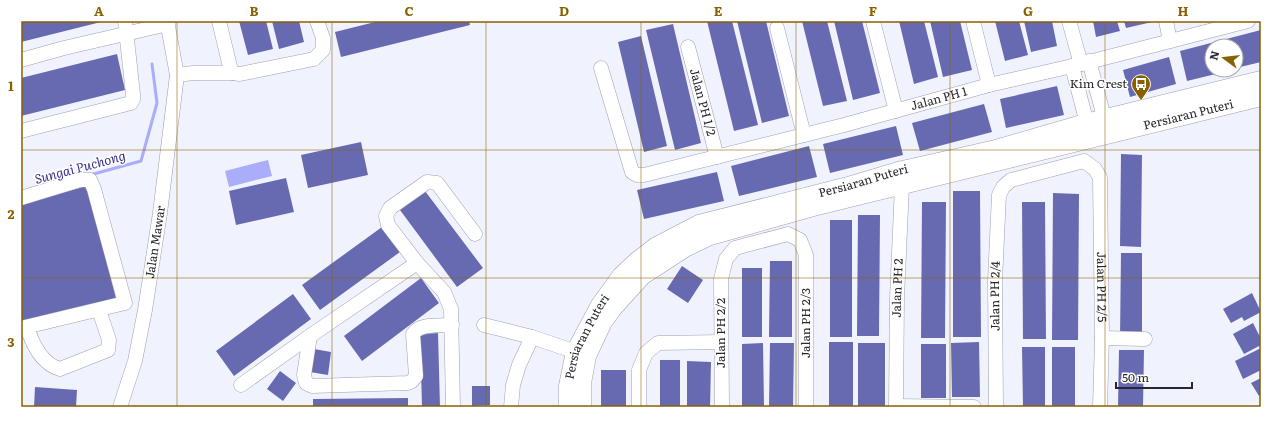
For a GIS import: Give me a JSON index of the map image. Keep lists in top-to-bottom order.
{
  "streets": {
    "main road": ["Persiaran Puteri"],
    "street": [
      "Jalan PH 1",
      "Jalan PH 1/2",
      "Jalan Mawar",
      "Jalan PH 2/5",
      "Jalan PH 2",
      "Jalan PH 2/4",
      "Jalan PH 2/3",
      "Jalan PH 2/2"
    ]
  },
  "crossings": [
    ["Jalan PH 1", "Jalan PH 1/2"],
    ["Persiaran Puteri", "Jalan PH 2"],
    ["Jalan PH 2/5", "Jalan PH 2/4"],
    ["Jalan PH 2/3", "Jalan PH 2/2"]
  ],
  "water": ["Sungai Puchong"],
  "places": {
    "bus stop": ["Kim Crest"]
  },
  "scale_bar": "50 m",
  "north": "left",
  "grid": {
    "columns": [
      "A",
      "B",
      "C",
      "D",
      "E",
      "F",
      "G",
      "H"
    ],
    "rows": ["1", "2", "3"]
  }
}
